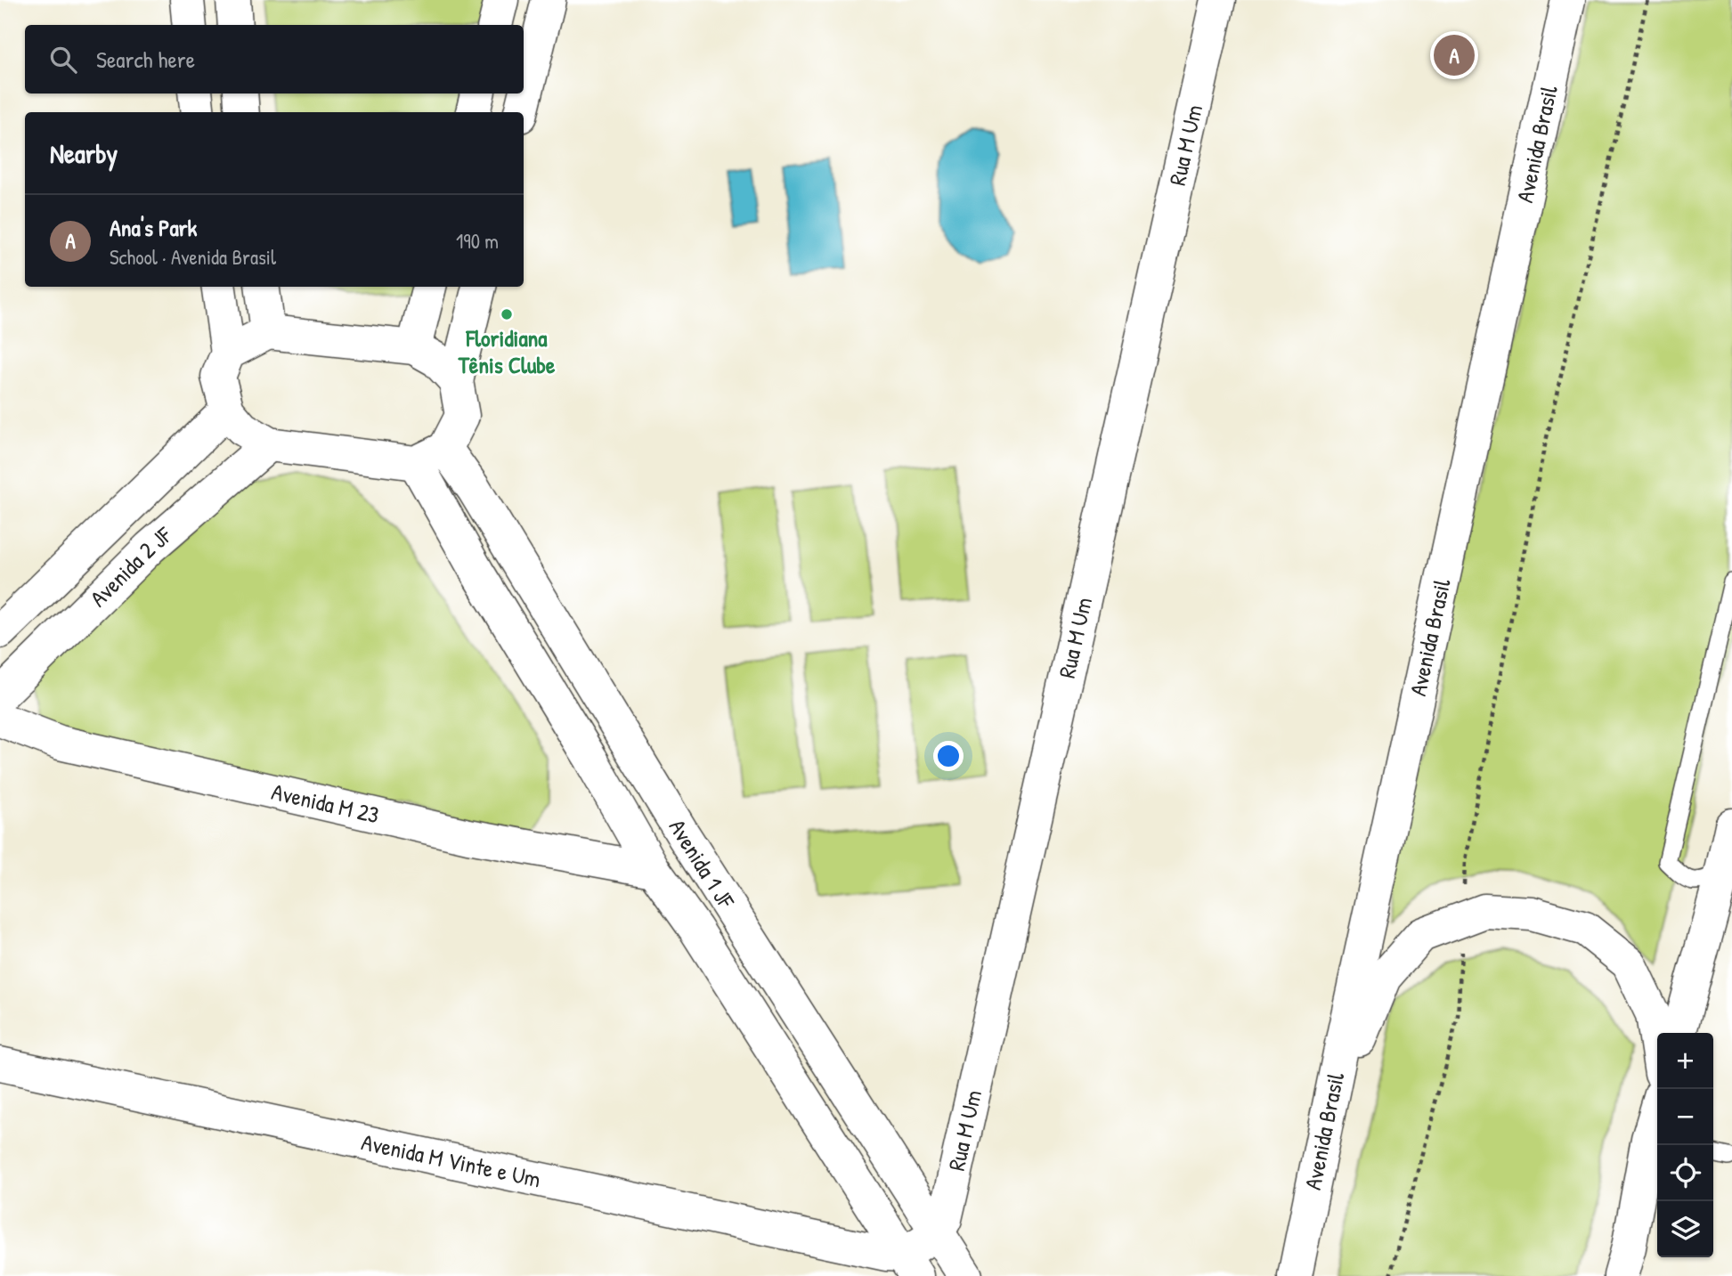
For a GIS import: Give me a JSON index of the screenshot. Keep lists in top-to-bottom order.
{
  "streets": {
    "street": [
      "Rua M Um",
      "Avenida Brasil",
      "Avenida 2 JF",
      "Avenida M 23",
      "Avenida 1 JF",
      "Avenida M Vinte e Um"
    ]
  },
  "crossings": [
    ["Rua M Um", "Avenida 1 JF"],
    ["Avenida M 23", "Avenida 1 JF"],
    ["Avenida 1 JF", "Avenida M Vinte e Um"]
  ],
  "places": ["Floridiana Tênis Clube"],
  "page": {
    "search": "Search here",
    "pins": "A",
    "heading": "Nearby",
    "list": [
      {
        "mark": "A",
        "name": "Ana's Park",
        "note": "School · Avenida Brasil",
        "value": "190 m"
      }
    ],
    "map_buttons": ["+", "−"]
  }
}
